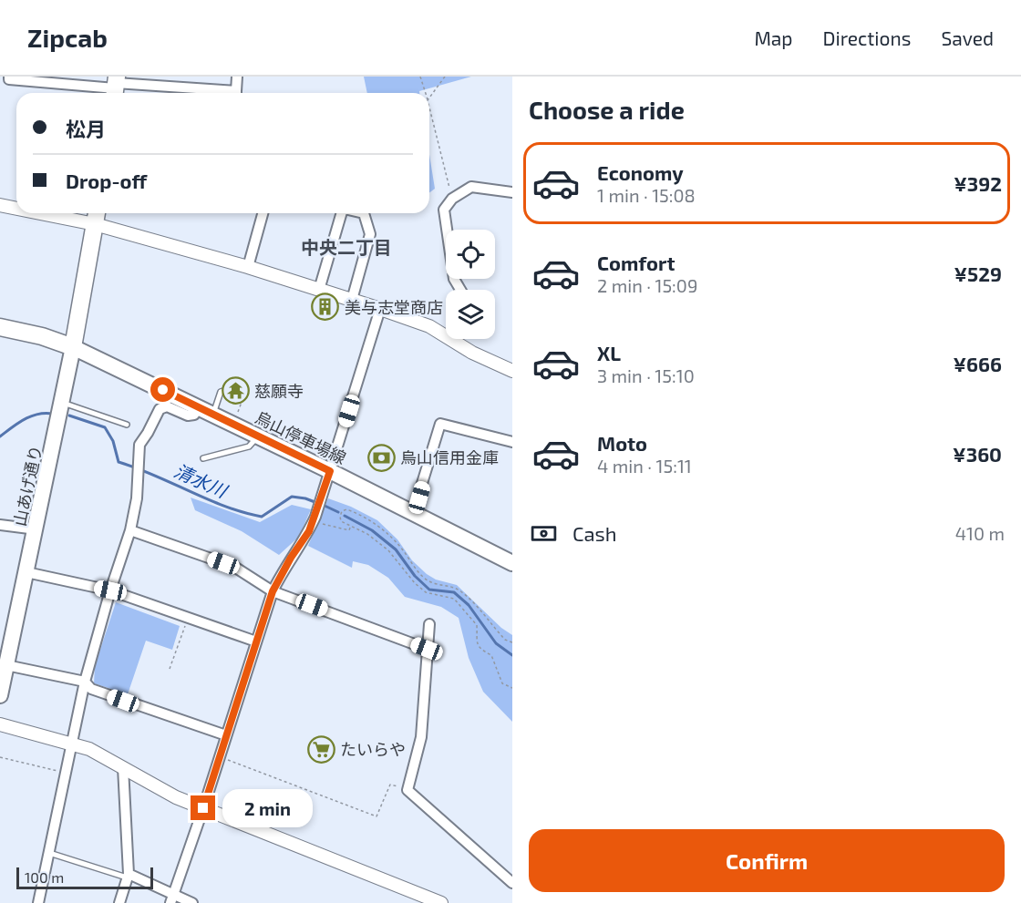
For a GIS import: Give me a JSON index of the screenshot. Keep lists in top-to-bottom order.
{
  "streets": {
    "main road": ["烏山停車場線", "山あげ通り"]
  },
  "crossings": [
    ["烏山停車場線", "山あげ通り"]
  ],
  "districts": ["中央二丁目"],
  "water": ["清水川"],
  "places": {
    "building": ["美与志堂商店"],
    "temple": ["慈願寺"],
    "bank": ["烏山信用金庫"],
    "supermarket": ["たいらや"]
  },
  "scale_bar": "100 m",
  "page": {
    "header": "Zipcab",
    "nav": ["Map", "Directions", "Saved"],
    "heading": "Choose a ride",
    "banner": ["松月", "Drop-off"],
    "list": [
      {
        "name": "Economy",
        "note": "1 min · 15:08",
        "value": "¥392"
      },
      {
        "name": "Comfort",
        "note": "2 min · 15:09",
        "value": "¥529"
      },
      {
        "name": "XL",
        "note": "3 min · 15:10",
        "value": "¥666"
      },
      {
        "name": "Moto",
        "note": "4 min · 15:11",
        "value": "¥360"
      }
    ],
    "pay": ["Cash", "410 m"],
    "bubble": "2 min",
    "buttons": "Confirm",
    "scale": "100 m"
  }
}
